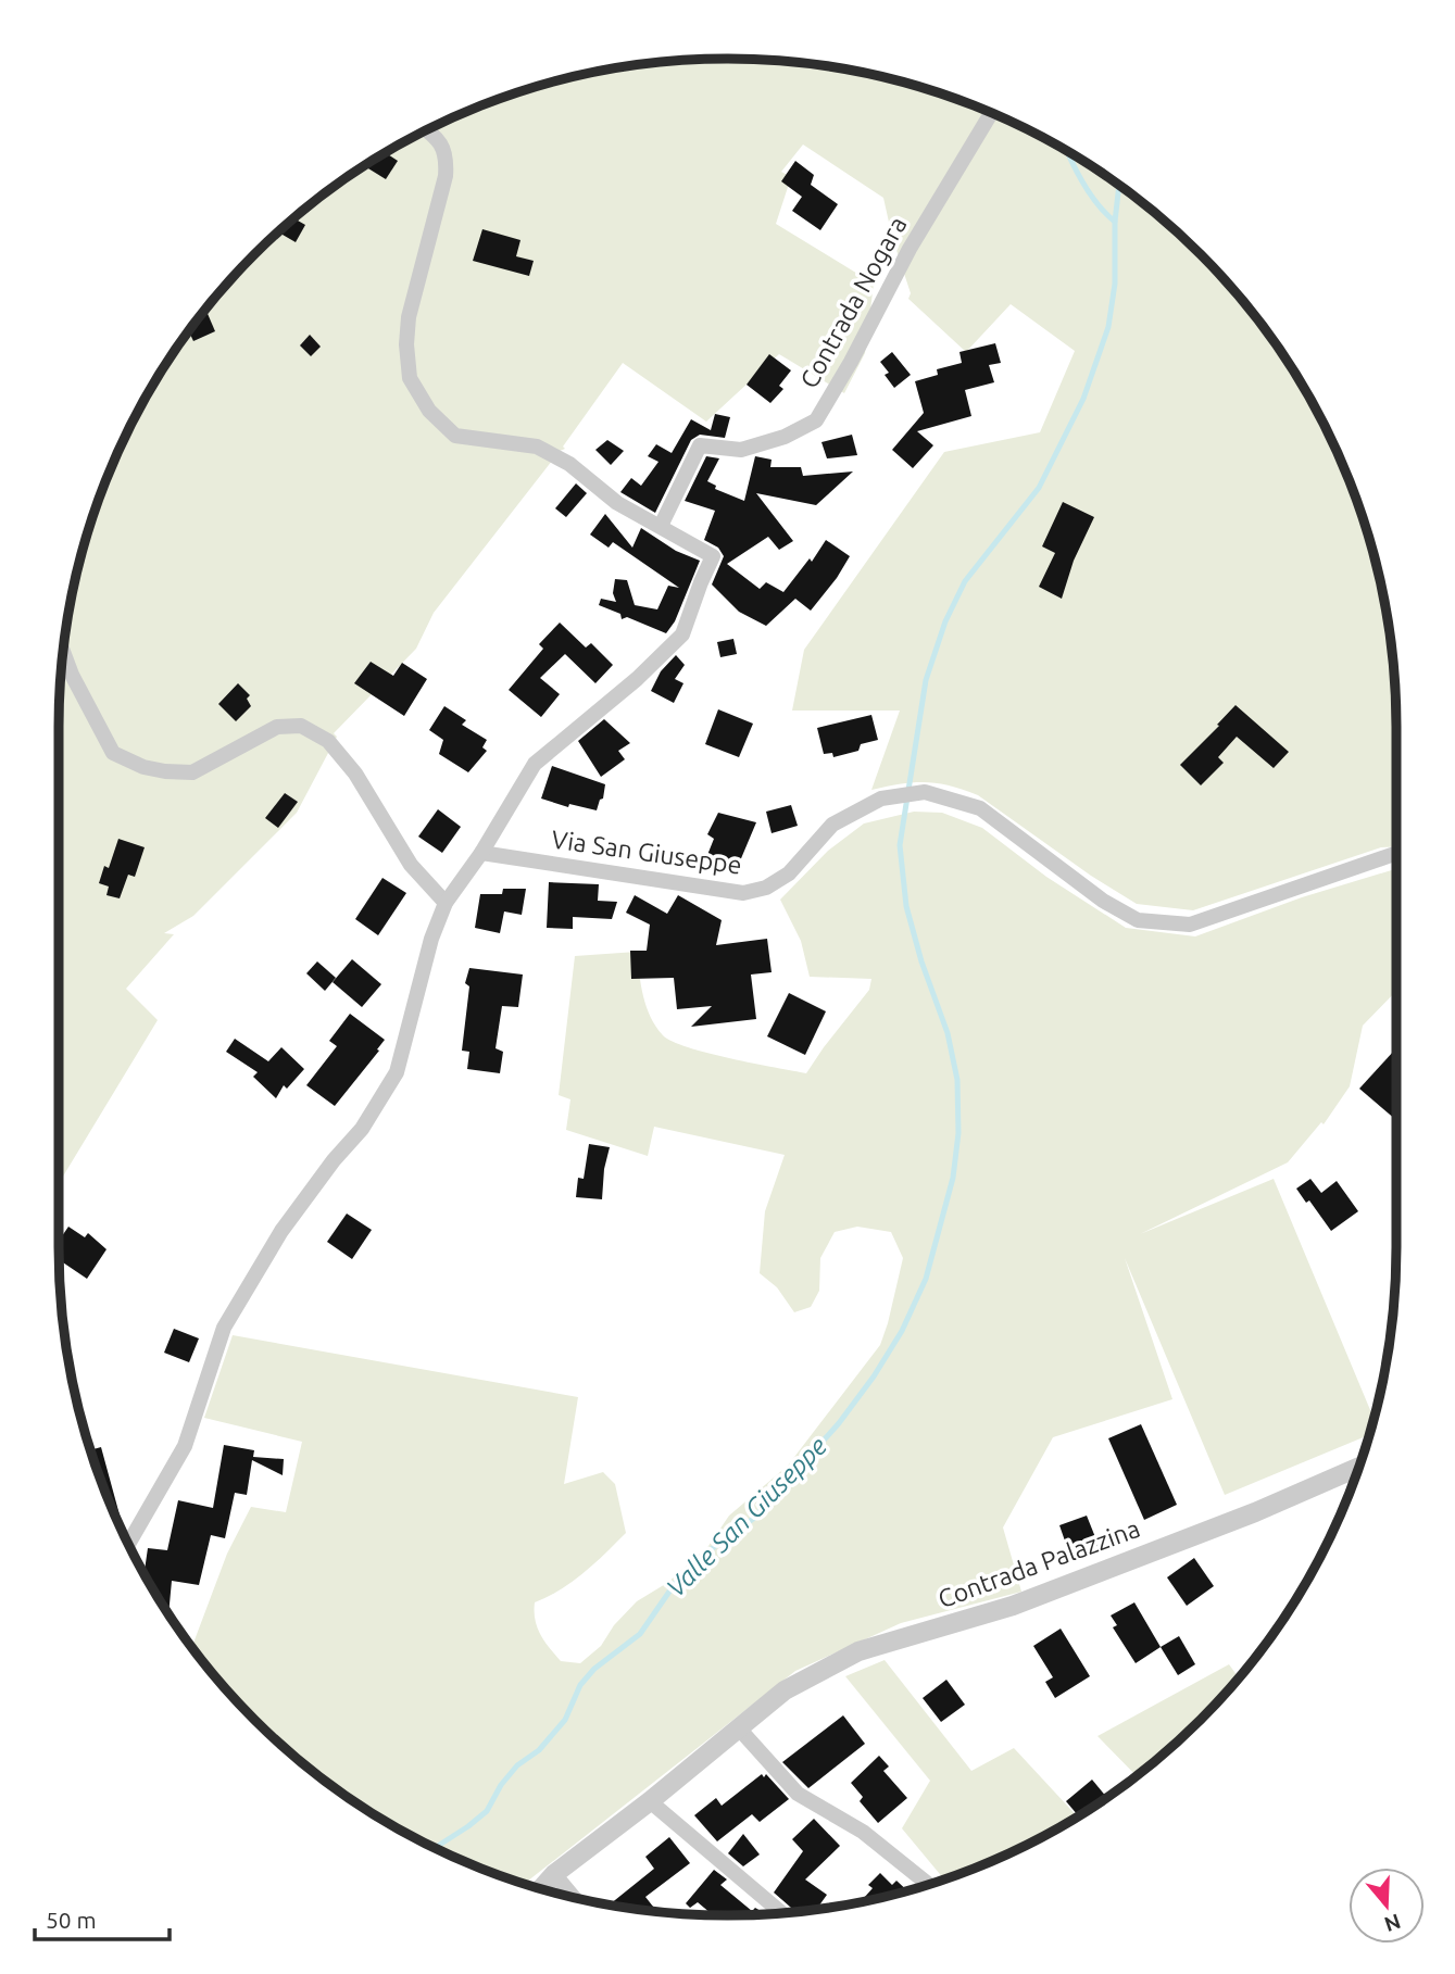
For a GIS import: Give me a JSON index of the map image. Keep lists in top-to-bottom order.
{
  "streets": {
    "street": ["Contrada Nogara", "Via San Giuseppe", "Contrada Palazzina"]
  },
  "water": ["Valle San Giuseppe"],
  "scale_bar": "50 m",
  "north": "bottom"
}
